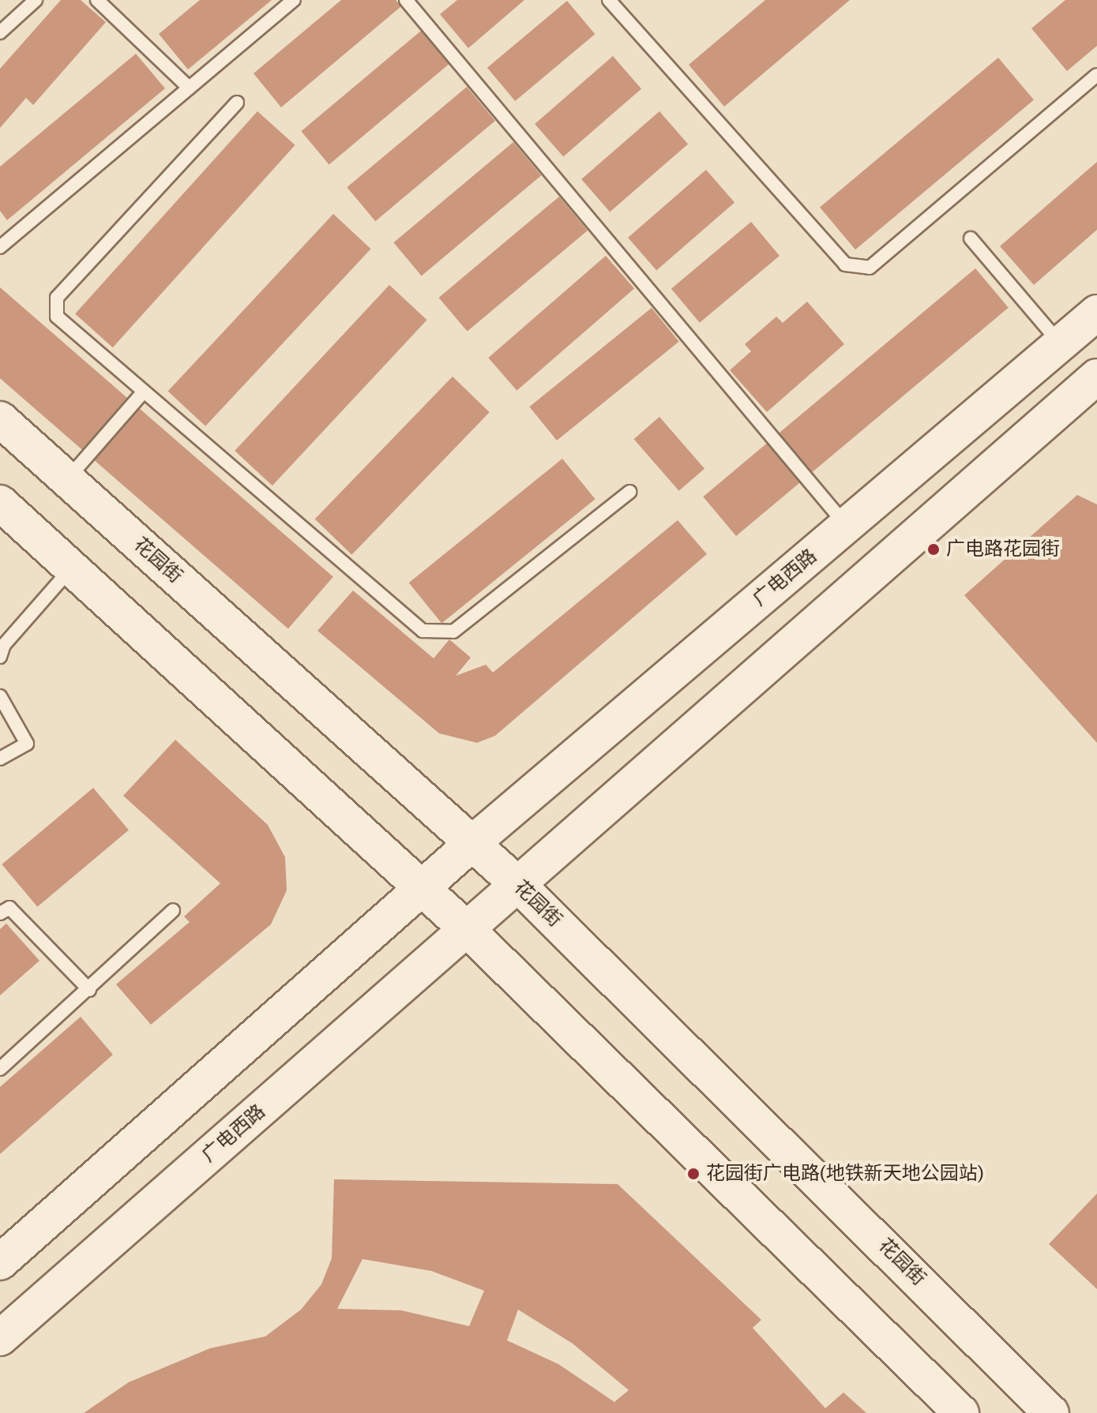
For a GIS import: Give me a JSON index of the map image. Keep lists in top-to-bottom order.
{
  "streets": {
    "main road": ["花园街", "广电西路"]
  },
  "crossings": [
    ["花园街", "广电西路"]
  ],
  "places": ["广电路花园街", "花园街广电路(地铁新天地公园站)"]
}
